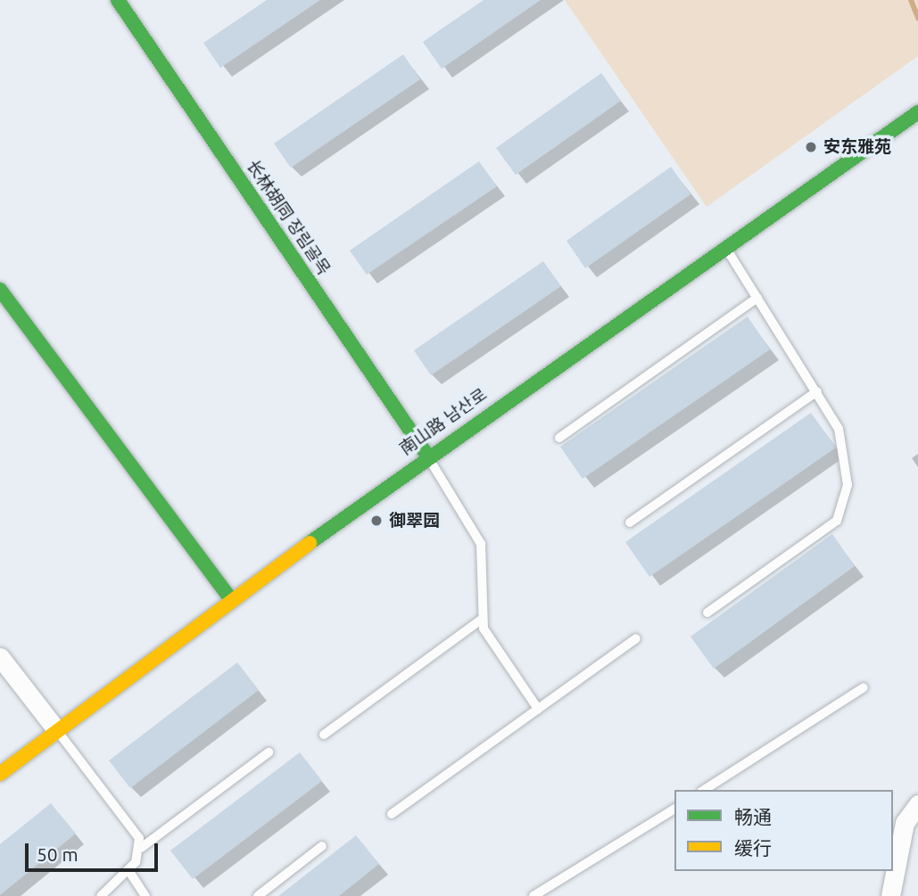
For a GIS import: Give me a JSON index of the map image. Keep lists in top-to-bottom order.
{
  "streets": {
    "street": ["长林胡同 장림골목", "南山路 남산로"]
  },
  "crossings": [
    ["长林胡同 장림골목", "南山路 남산로"]
  ],
  "places": ["安东雅苑", "御翠园"],
  "legend": ["畅通", "缓行"],
  "scale_bar": "50 m"
}
